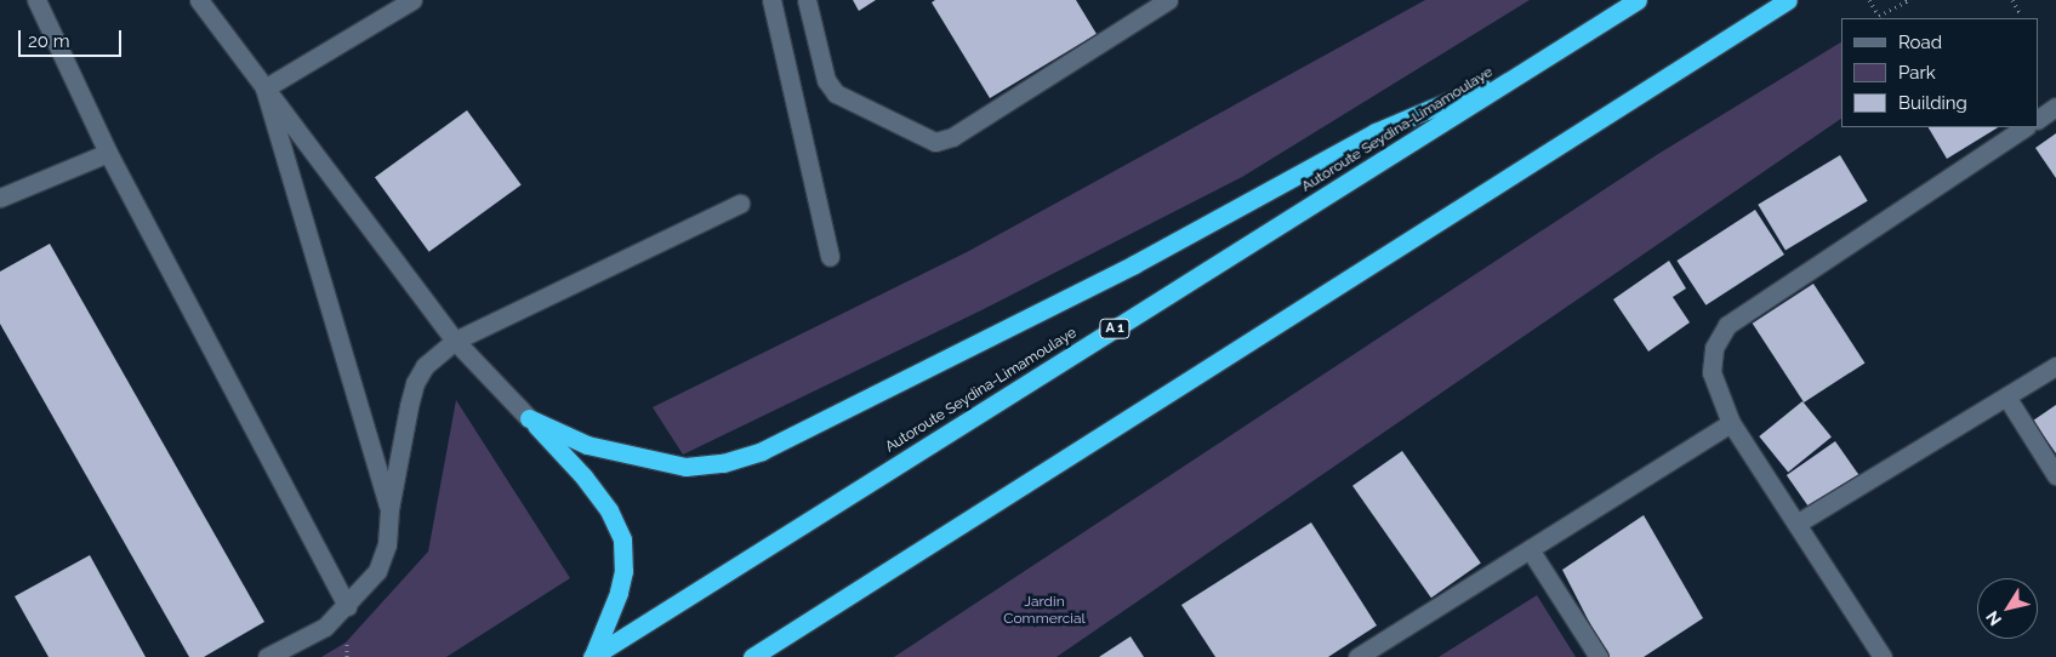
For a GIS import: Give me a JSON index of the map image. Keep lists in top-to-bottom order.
{
  "streets": {
    "highway": ["Autoroute Seydina-Limamoulaye", "A 1"]
  },
  "parks": ["Jardin Commercial"],
  "legend": ["Road", "Park", "Building"],
  "scale_bar": "20 m",
  "north": "bottom left"
}
